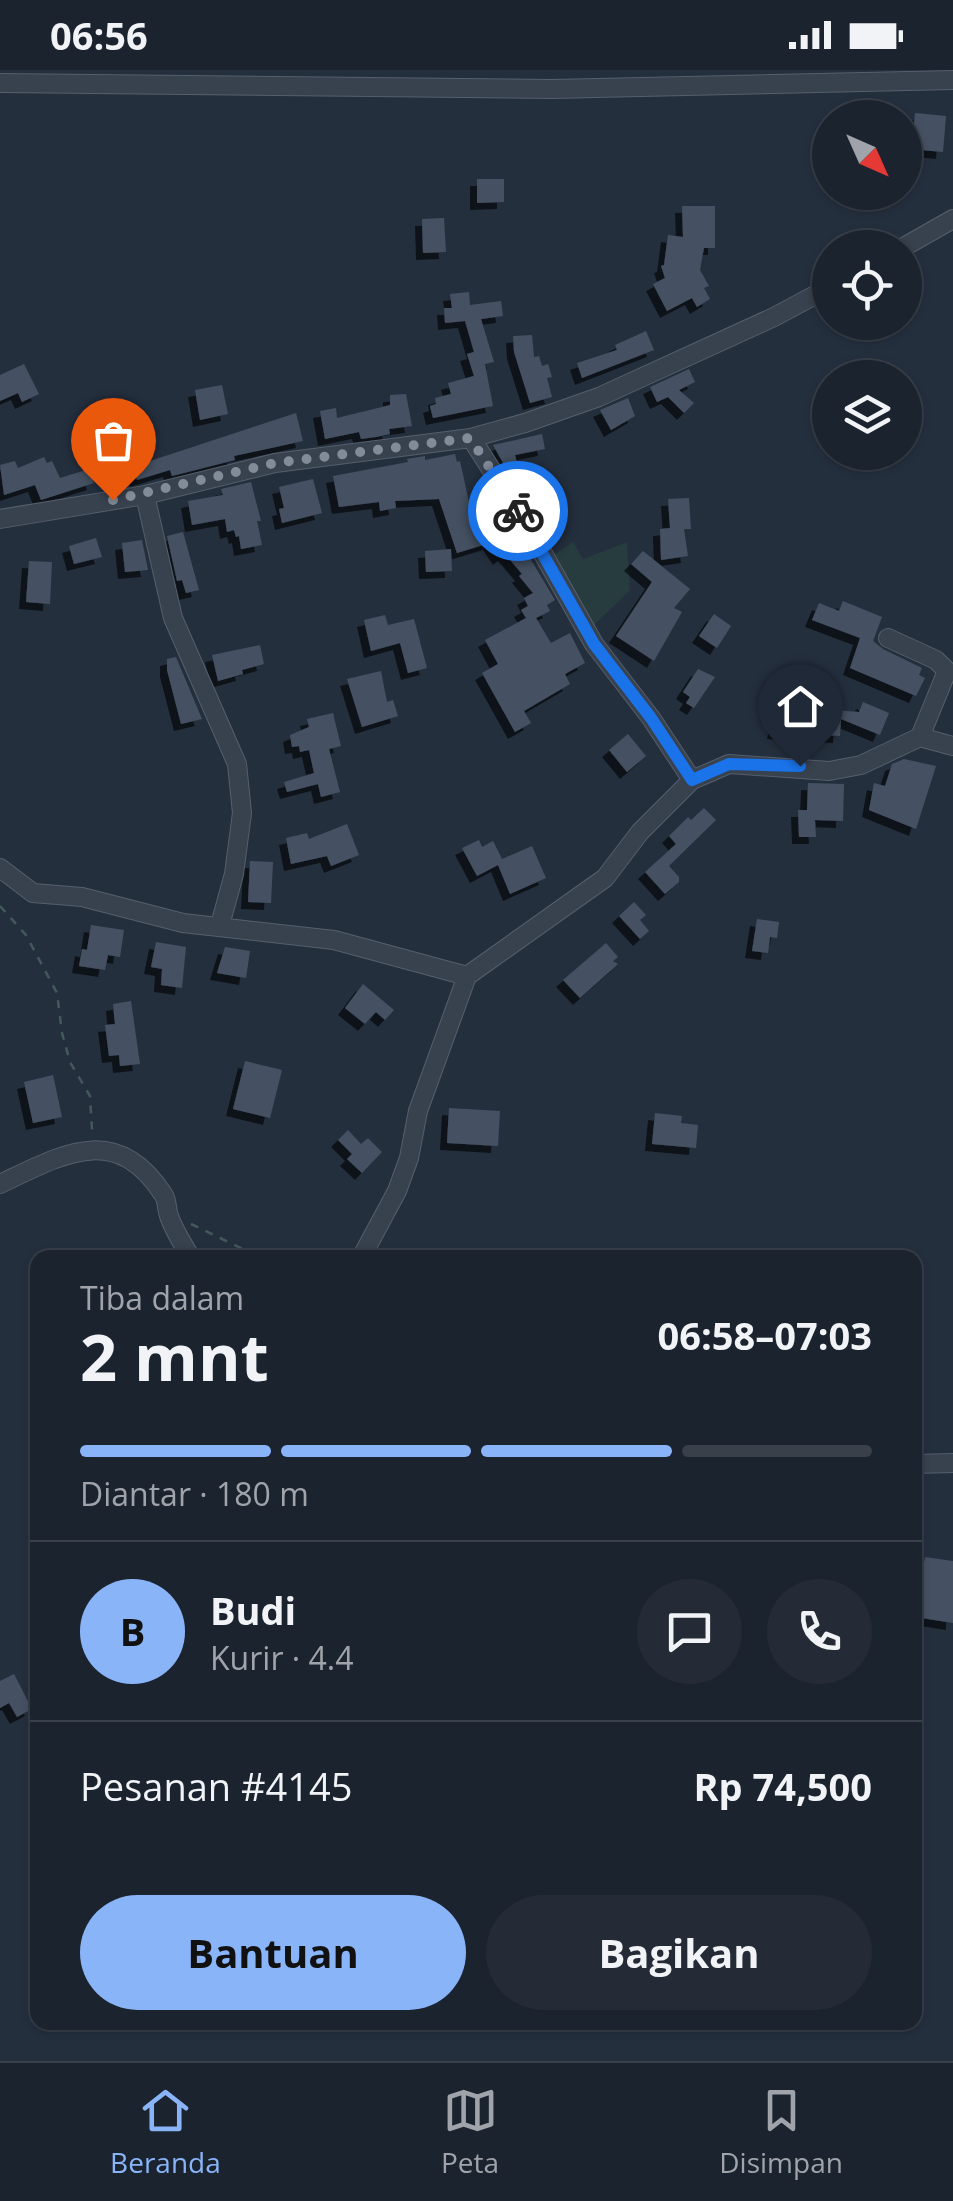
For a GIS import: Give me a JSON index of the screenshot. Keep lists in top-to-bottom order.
{
  "north": "bottom right",
  "page": {
    "status": "06:56",
    "heading": ["2 mnt", "Tiba dalam", "06:58–07:03"],
    "panel": [
      "Budi",
      "Kurir · 4.4",
      "Pesanan #4145",
      "Rp 74,500"
    ],
    "bar": "Diantar · 180 m",
    "round": "B",
    "buttons": ["Bantuan", "Bagikan"],
    "tabs": ["Beranda", "Peta", "Disimpan"]
  }
}
